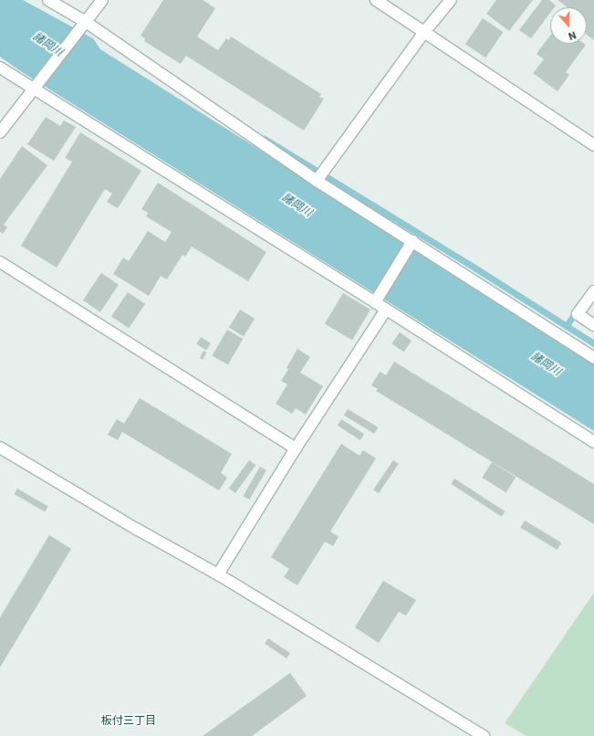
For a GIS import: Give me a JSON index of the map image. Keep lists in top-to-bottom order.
{
  "districts": ["板付三丁目"],
  "water": ["諸岡川"],
  "north": "bottom"
}
